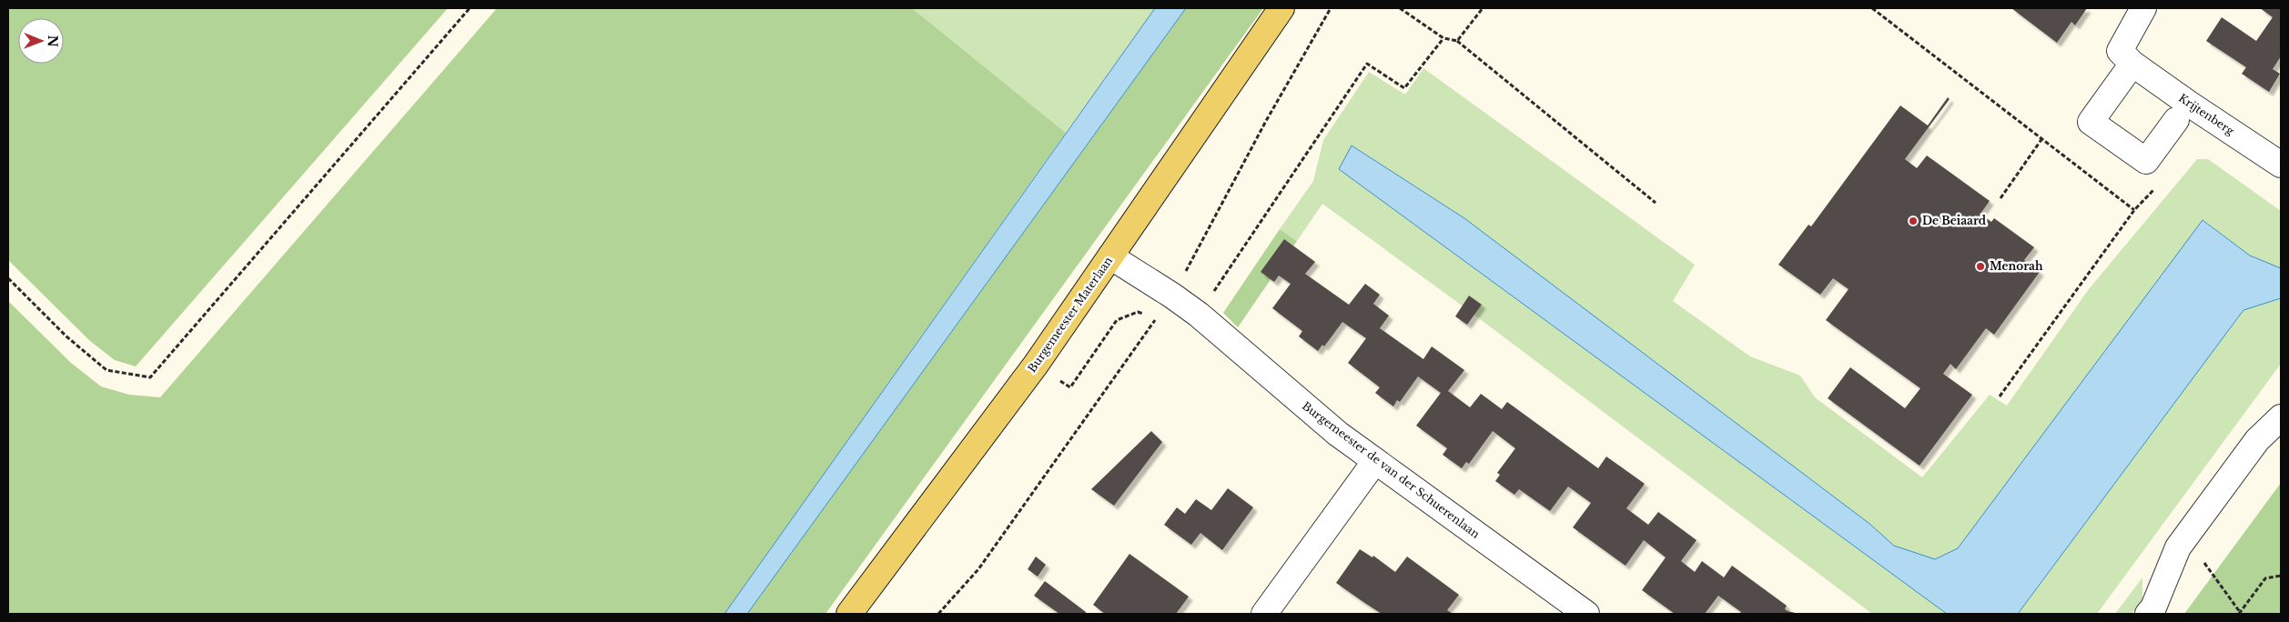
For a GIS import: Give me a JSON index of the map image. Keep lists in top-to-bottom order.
{
  "streets": {
    "main road": ["Burgemeester Materlaan"],
    "street": ["Krijtenberg", "Burgemeester de van der Schuerenlaan"]
  },
  "crossings": [
    ["Burgemeester Materlaan", "Burgemeester de van der Schuerenlaan"]
  ],
  "places": ["De Beiaard", "Menorah"],
  "north": "right"
}
